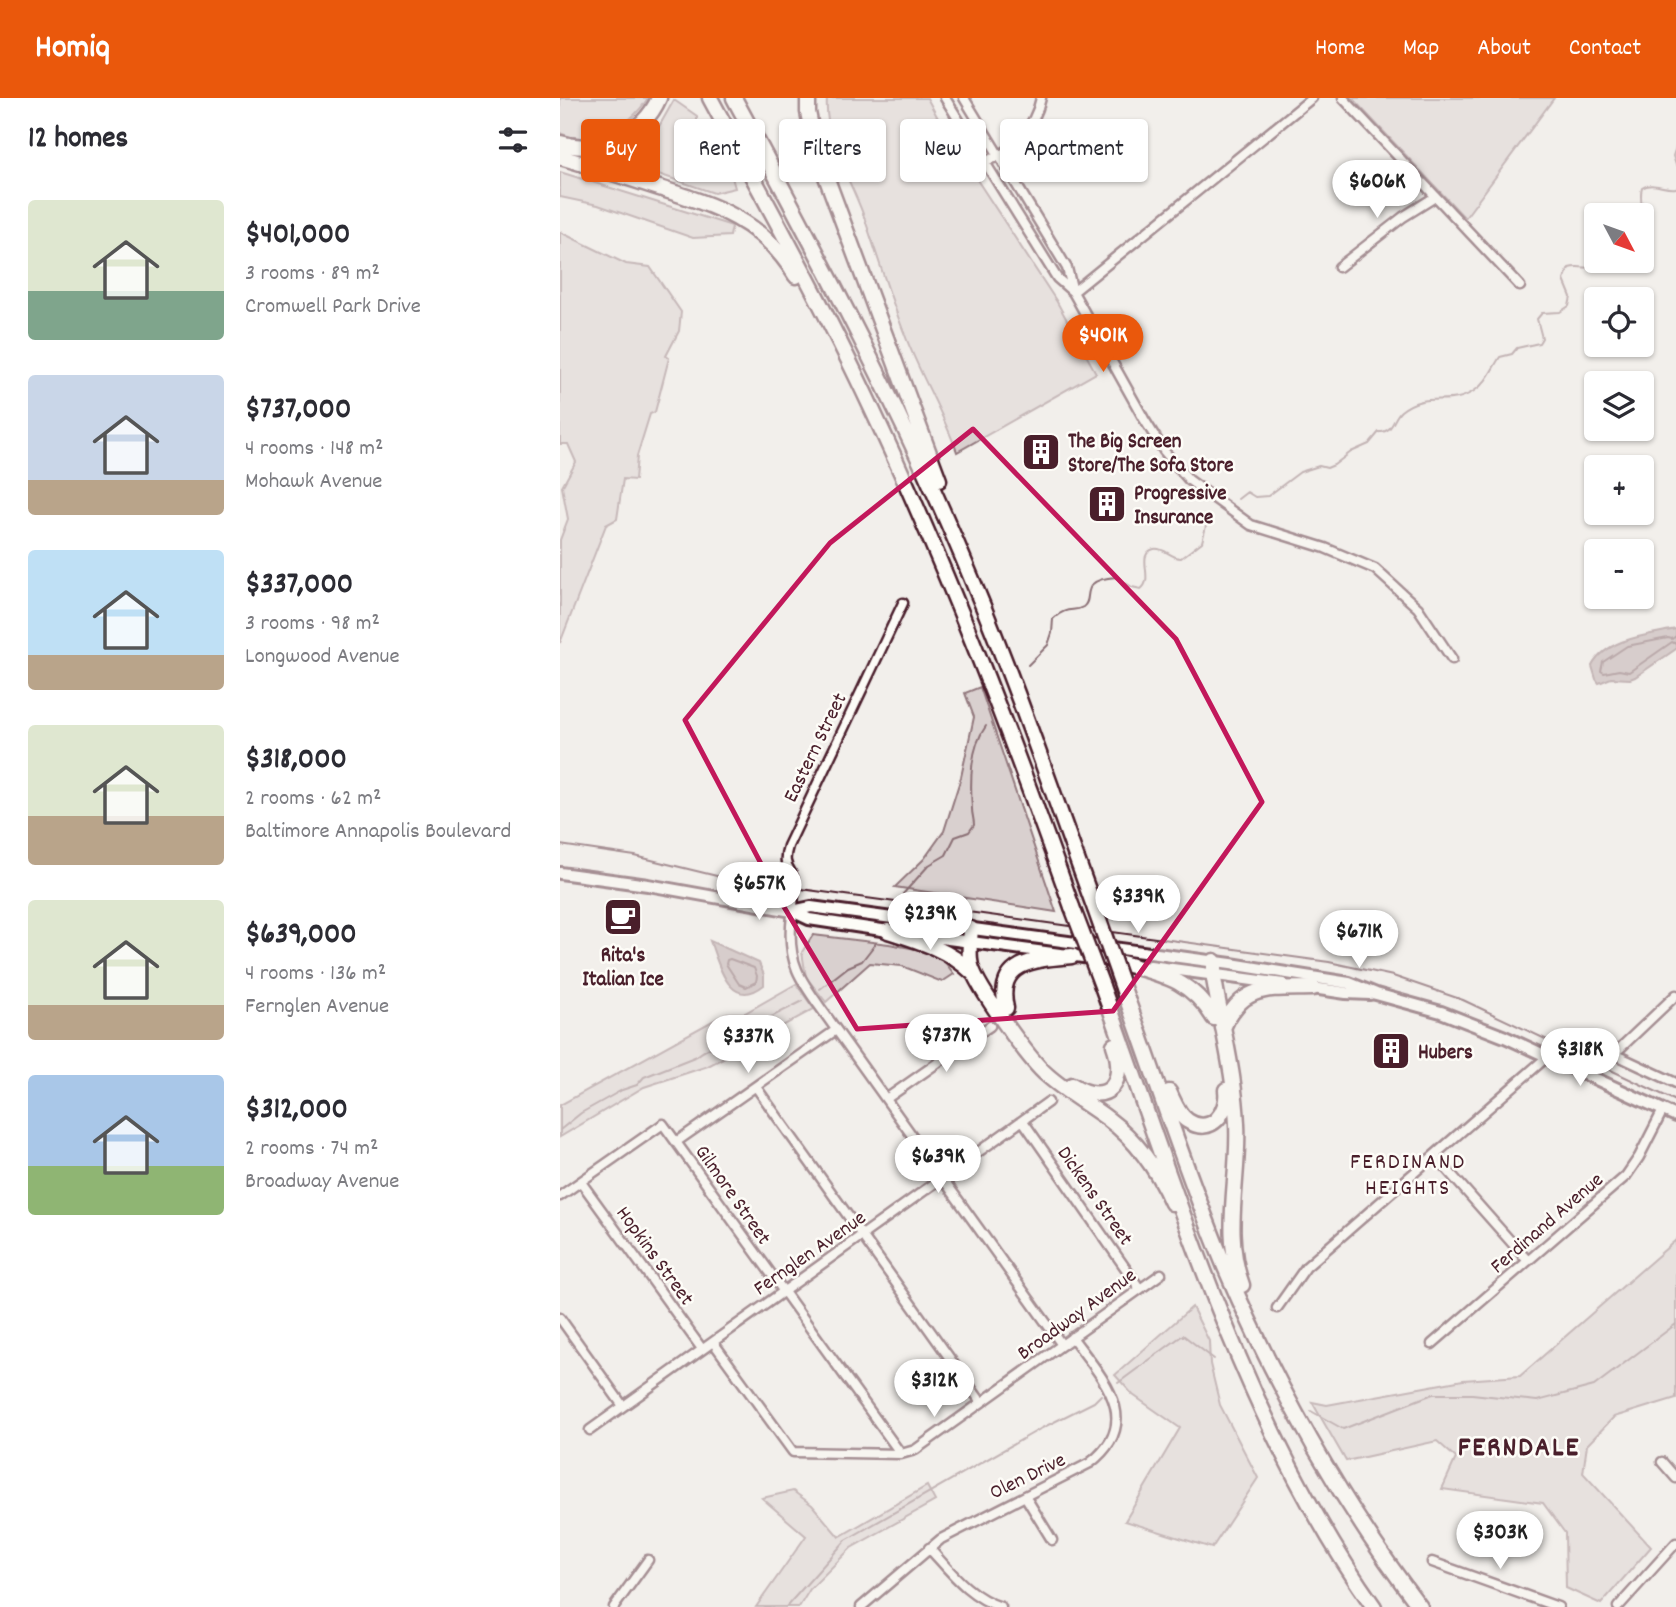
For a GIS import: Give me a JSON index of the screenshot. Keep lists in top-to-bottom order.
{
  "streets": {
    "street": [
      "Eastern Street",
      "Gilmore Street",
      "Dickens Street",
      "Ferdinand Avenue",
      "Fernglen Avenue",
      "Hopkins Street",
      "Broadway Avenue",
      "Olen Drive"
    ]
  },
  "crossings": [
    ["Gilmore Street", "Fernglen Avenue"],
    ["Gilmore Street", "Hopkins Street"],
    ["Gilmore Street", "Broadway Avenue"],
    ["Dickens Street", "Fernglen Avenue"],
    ["Dickens Street", "Broadway Avenue"],
    ["Fernglen Avenue", "Hopkins Street"],
    ["Fernglen Avenue", "Broadway Avenue"],
    ["Broadway Avenue", "Olen Drive"]
  ],
  "districts": ["FERDINAND HEIGHTS", "FERNDALE"],
  "places": {
    "building": ["The Big Screen Store/The Sofa Store", "Progressive Insurance", "Hubers"],
    "cafe": ["Rita's Italian Ice"]
  },
  "north": "bottom right",
  "page": {
    "header": "Homiq",
    "nav": [
      "Home",
      "Map",
      "About",
      "Contact"
    ],
    "heading": "12 homes",
    "chip": [
      "Buy",
      "Rent",
      "Filters",
      "New",
      "Apartment"
    ],
    "price": [
      "$606K",
      "$401K",
      "$657K",
      "$339K",
      "$239K",
      "$671K",
      "$737K",
      "$337K",
      "$318K",
      "$639K",
      "$312K",
      "$303K"
    ],
    "list": [
      {
        "name": "$401,000",
        "note": "3 rooms · 89 m² · Cromwell Park Drive"
      },
      {
        "name": "$737,000",
        "note": "4 rooms · 148 m² · Mohawk Avenue"
      },
      {
        "name": "$337,000",
        "note": "3 rooms · 98 m² · Longwood Avenue"
      },
      {
        "name": "$318,000",
        "note": "2 rooms · 62 m² · Baltimore Annapolis Boulevard"
      },
      {
        "name": "$639,000",
        "note": "4 rooms · 136 m² · Fernglen Avenue"
      },
      {
        "name": "$312,000",
        "note": "2 rooms · 74 m² · Broadway Avenue"
      }
    ],
    "map_buttons": ["+", "−"]
  }
}
